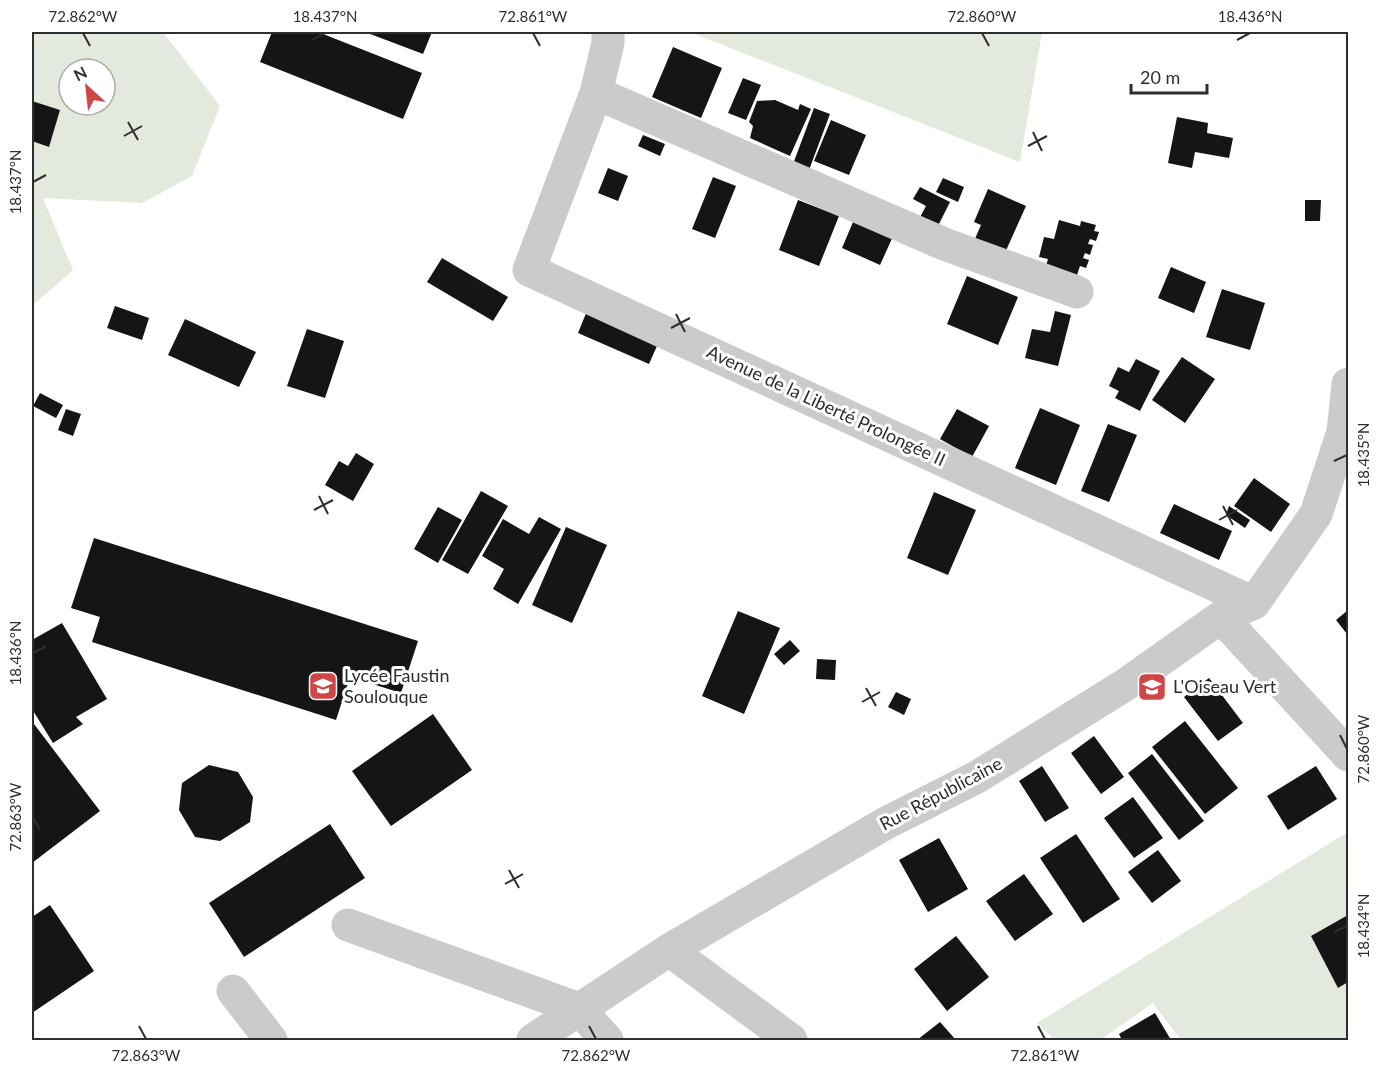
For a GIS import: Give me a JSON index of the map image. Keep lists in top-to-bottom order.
{
  "streets": {
    "street": ["Avenue de la Liberté Prolongée II", "Rue Républicaine"]
  },
  "crossings": [
    ["Avenue de la Liberté Prolongée II", "Rue Républicaine"]
  ],
  "places": {
    "school or university": ["Lycée Faustin Soulouque", "L'Oiseau Vert"]
  },
  "scale_bar": "20 m",
  "north": "top left",
  "coordinates": [
    "72.862°W",
    "18.437°N",
    "72.861°W",
    "72.860°W",
    "18.436°N",
    "18.435°N",
    "72.863°W",
    "18.434°N"
  ]
}
